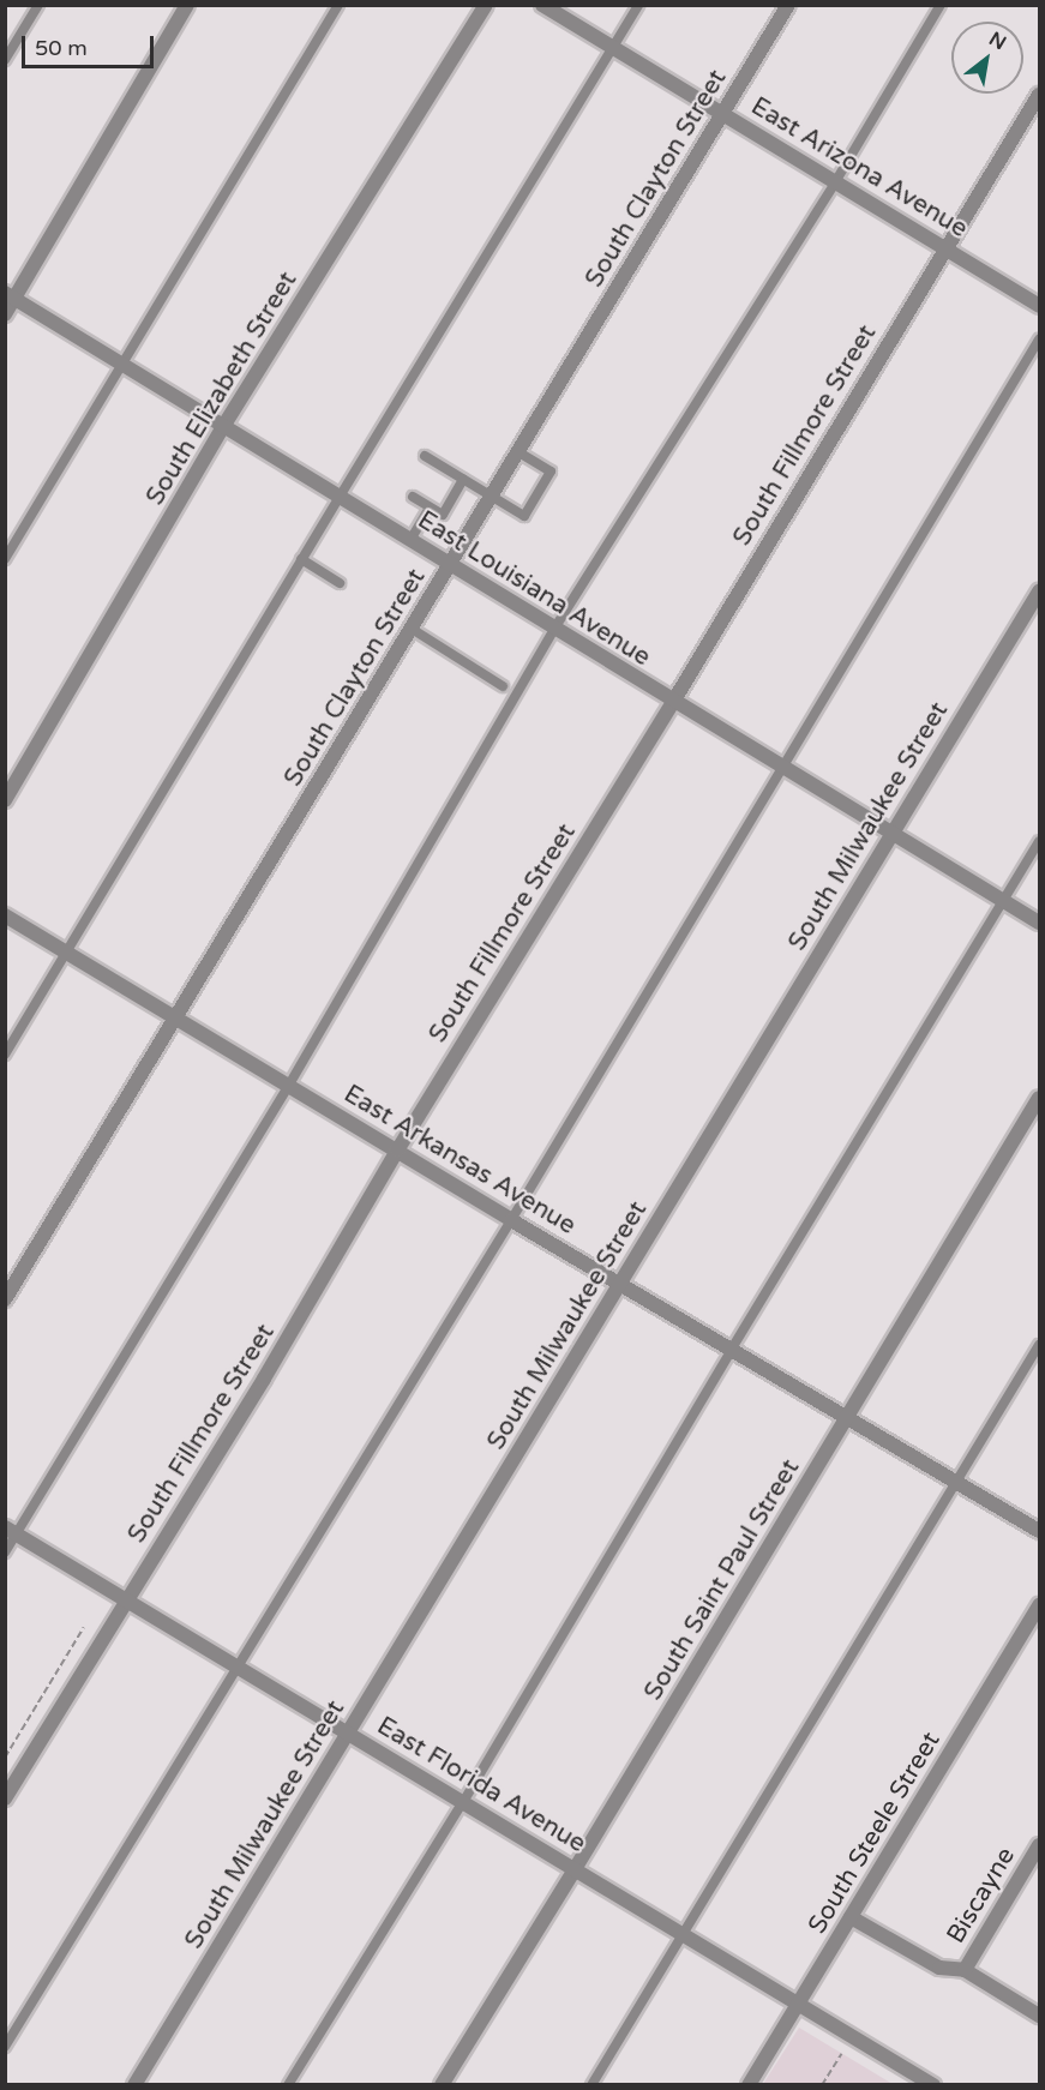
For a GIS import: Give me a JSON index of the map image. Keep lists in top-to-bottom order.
{
  "streets": {
    "street": [
      "East Arizona Avenue",
      "South Clayton Street",
      "South Elizabeth Street",
      "South Fillmore Street",
      "East Louisiana Avenue",
      "South Milwaukee Street",
      "East Arkansas Avenue",
      "South Saint Paul Street",
      "East Florida Avenue",
      "South Steele Street",
      "Biscayne"
    ]
  },
  "crossings": [
    ["East Arizona Avenue", "South Clayton Street"],
    ["East Arizona Avenue", "South Fillmore Street"],
    ["South Clayton Street", "East Louisiana Avenue"],
    ["South Clayton Street", "East Arkansas Avenue"],
    ["South Elizabeth Street", "East Louisiana Avenue"],
    ["South Fillmore Street", "East Louisiana Avenue"],
    ["South Fillmore Street", "East Arkansas Avenue"],
    ["South Fillmore Street", "East Florida Avenue"],
    ["East Louisiana Avenue", "South Milwaukee Street"],
    ["South Milwaukee Street", "East Arkansas Avenue"],
    ["South Milwaukee Street", "East Florida Avenue"],
    ["East Arkansas Avenue", "South Saint Paul Street"],
    ["South Saint Paul Street", "East Florida Avenue"],
    ["East Florida Avenue", "South Steele Street"],
    ["South Steele Street", "Biscayne"]
  ],
  "scale_bar": "50 m",
  "north": "top right"
}
